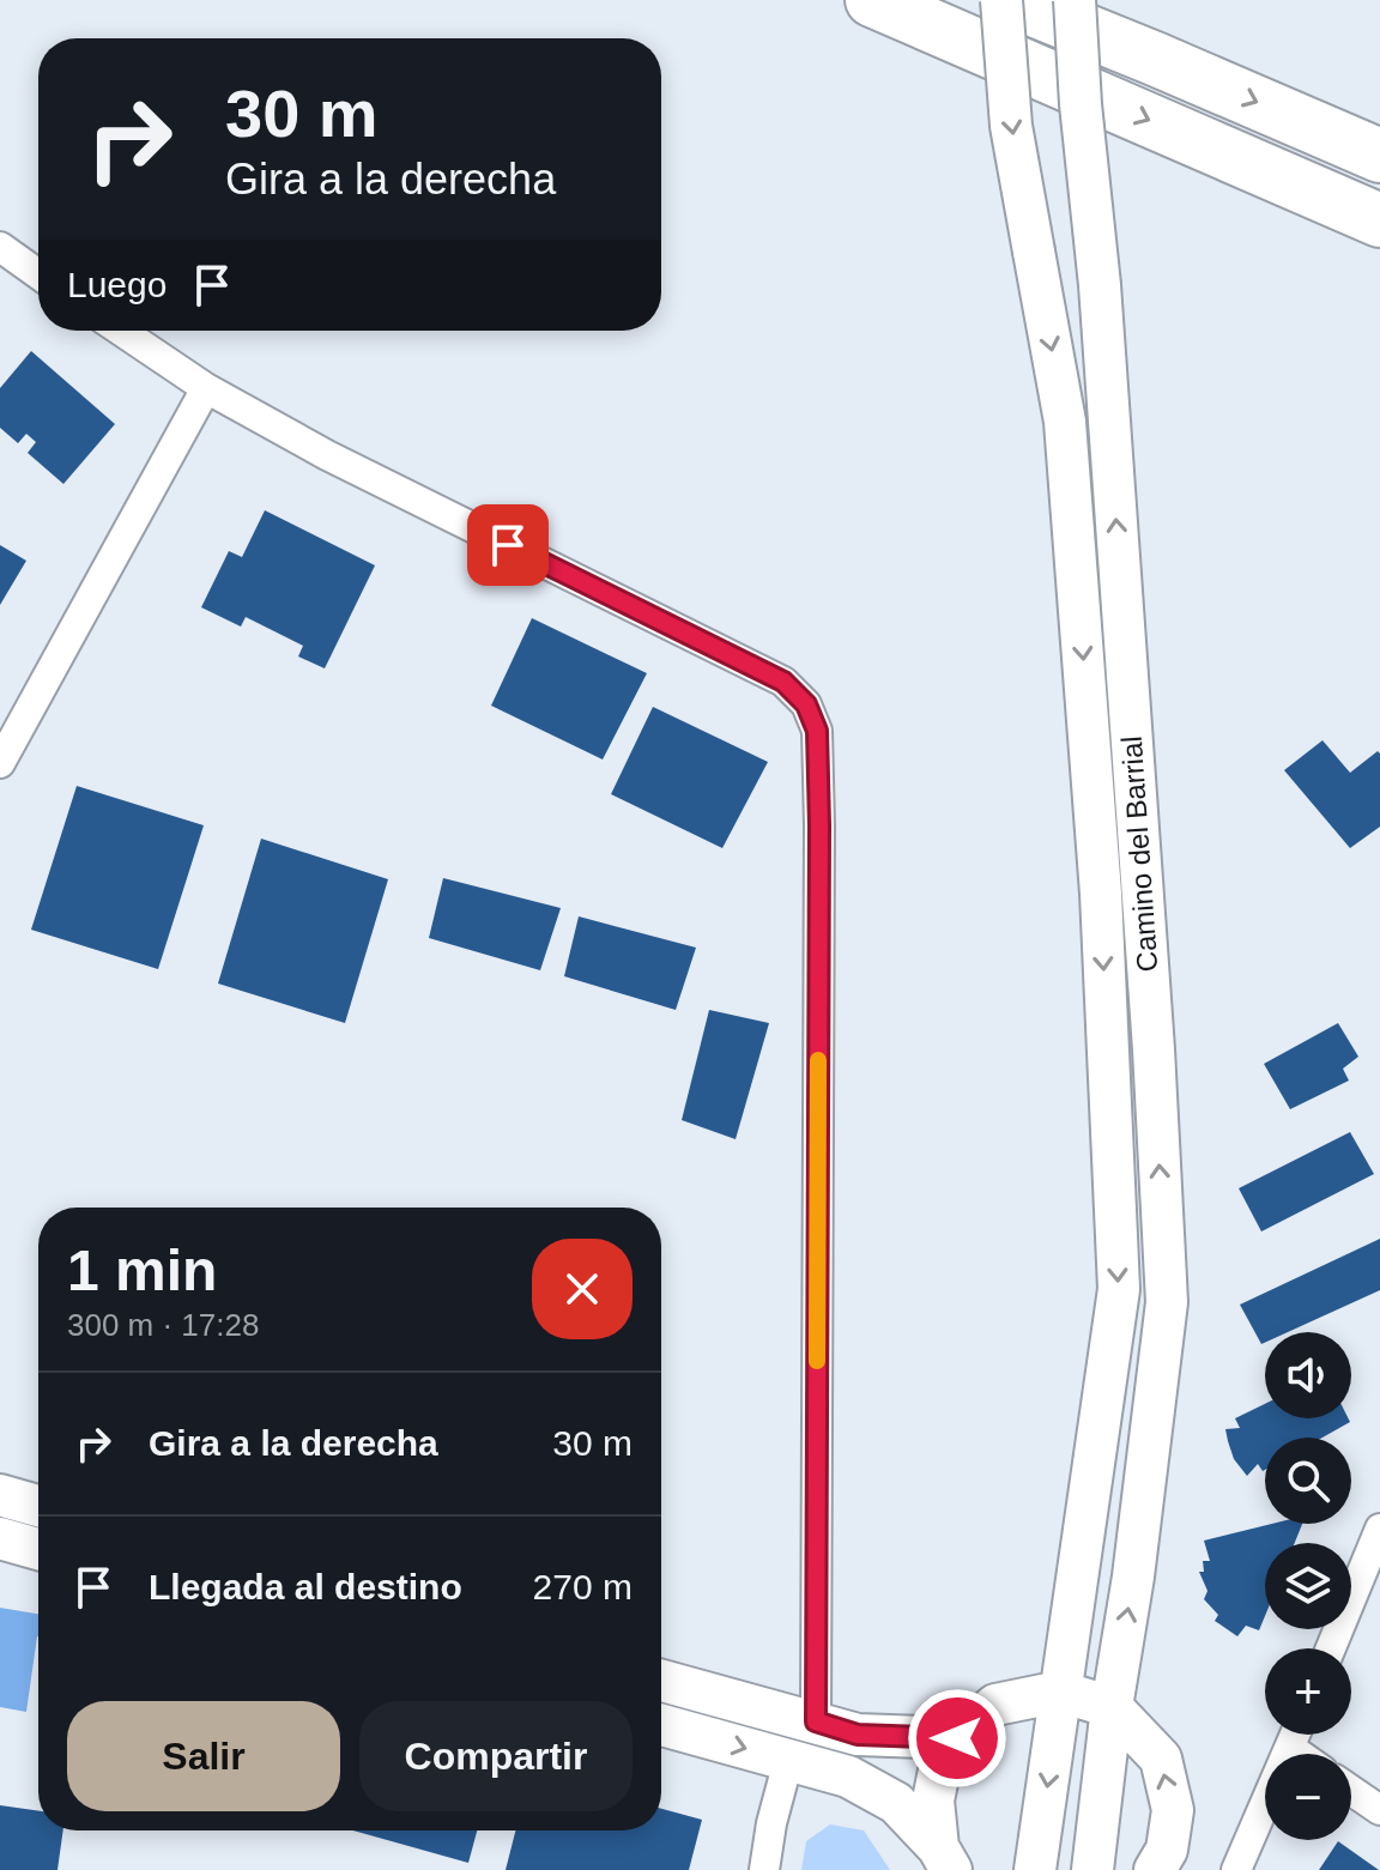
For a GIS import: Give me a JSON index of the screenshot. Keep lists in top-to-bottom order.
{
  "streets": {
    "main road": ["Camino del Barrial"]
  },
  "page": {
    "turn": ["30 m", "Gira a la derecha"],
    "then": "Luego",
    "heading": ["1 min", "300 m · 17:28"],
    "map_buttons": ["+", "−"],
    "list": [
      {
        "name": "Gira a la derecha",
        "value": "30 m"
      },
      {
        "name": "Llegada al destino",
        "value": "270 m"
      }
    ],
    "buttons": ["Salir", "Compartir"]
  }
}
